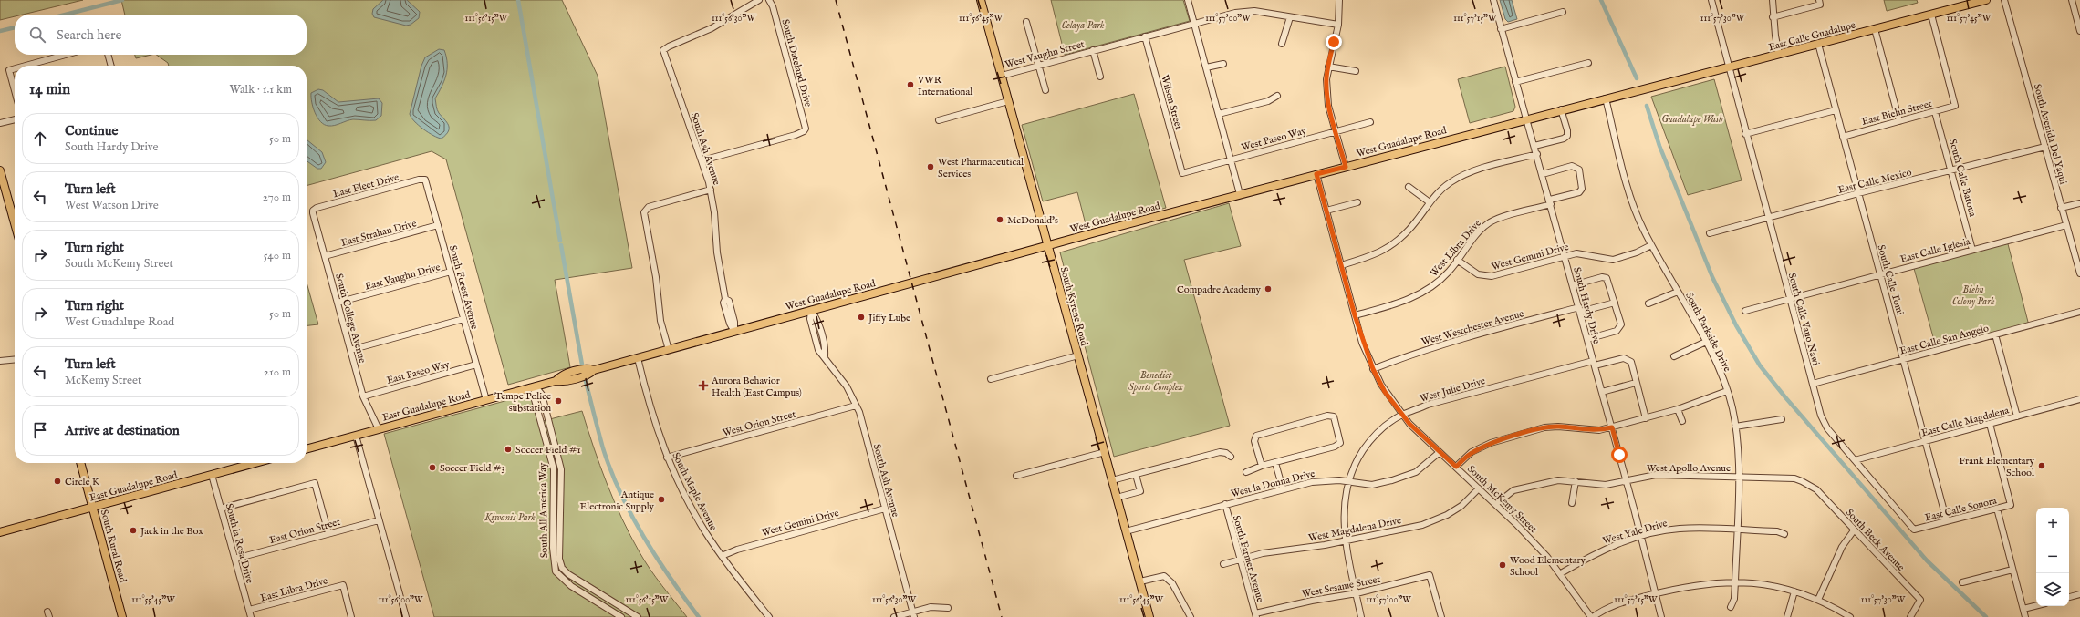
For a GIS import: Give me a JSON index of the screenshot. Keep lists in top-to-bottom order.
{
  "streets": {
    "main road": [
      "East Calle Guadalupe",
      "West Guadalupe Road",
      "South Kyrene Road",
      "East Guadalupe Road",
      "South Rural Road"
    ],
    "street": [
      "West Vaughn Street",
      "South Dateland Drive",
      "Wilson Street",
      "East Biehn Street",
      "South Avenida Del Yaqui",
      "West Paseo Way",
      "South Ash Avenue",
      "South Calle Batoua",
      "East Calle Mexico",
      "East Fleet Drive",
      "East Strahan Drive",
      "West Libra Drive",
      "East Calle Iglesia",
      "West Gemini Drive",
      "East Vaughn Drive",
      "South Calle Tomi",
      "South Forest Avenue",
      "South Hardy Drive",
      "South College Avenue",
      "South Calle Vauo Nawi",
      "West Westchester Avenue",
      "South Parkside Drive",
      "East Calle San Angelo",
      "East Paseo Way",
      "West Julie Drive",
      "East Calle Magdalena",
      "West Orion Street",
      "West Apollo Avenue",
      "West la Donna Drive",
      "South Maple Avenue",
      "South McKemy Street",
      "East Calle Sonora",
      "South All America Way",
      "West Magdalena Drive",
      "East Orion Street",
      "West Yale Drive",
      "South Beck Avenue",
      "South la Rosa Drive",
      "South Farmer Avenue",
      "West Sesame Street",
      "East Libra Drive"
    ]
  },
  "crossings": [
    ["East Calle Guadalupe", "East Biehn Street"],
    ["East Calle Guadalupe", "West Guadalupe Road"],
    ["East Calle Guadalupe", "South Calle Tomi"],
    ["East Calle Guadalupe", "South Calle Vauo Nawi"],
    ["West Vaughn Street", "Wilson Street"],
    ["West Vaughn Street", "South Kyrene Road"],
    ["South Dateland Drive", "South Ash Avenue"],
    ["Wilson Street", "West Paseo Way"],
    ["East Biehn Street", "South Calle Batoua"],
    ["East Biehn Street", "South Calle Tomi"],
    ["South Avenida Del Yaqui", "East Calle Mexico"],
    ["South Avenida Del Yaqui", "East Calle Iglesia"],
    ["West Guadalupe Road", "South Ash Avenue"],
    ["West Guadalupe Road", "South Hardy Drive"],
    ["West Guadalupe Road", "South Kyrene Road"],
    ["West Guadalupe Road", "South Parkside Drive"],
    ["West Guadalupe Road", "East Guadalupe Road"],
    ["West Guadalupe Road", "South Maple Avenue"],
    ["West Guadalupe Road", "South McKemy Street"],
    ["South Ash Avenue", "West Gemini Drive"],
    ["South Ash Avenue", "West Orion Street"],
    ["South Calle Batoua", "East Calle Mexico"],
    ["South Calle Batoua", "East Calle Iglesia"],
    ["East Calle Mexico", "South Calle Tomi"],
    ["East Calle Mexico", "South Calle Vauo Nawi"],
    ["East Fleet Drive", "South Forest Avenue"],
    ["East Fleet Drive", "South College Avenue"],
    ["East Strahan Drive", "South Forest Avenue"],
    ["East Strahan Drive", "South College Avenue"],
    ["West Libra Drive", "West Gemini Drive"],
    ["West Libra Drive", "South Hardy Drive"],
    ["West Libra Drive", "South McKemy Street"],
    ["East Calle Iglesia", "South Calle Tomi"],
    ["East Calle Iglesia", "South Calle Vauo Nawi"],
    ["West Gemini Drive", "South Hardy Drive"],
    ["West Gemini Drive", "South Parkside Drive"],
    ["West Gemini Drive", "South Maple Avenue"],
    ["East Vaughn Drive", "South Forest Avenue"],
    ["East Vaughn Drive", "South College Avenue"],
    ["South Calle Tomi", "East Calle San Angelo"],
    ["South Calle Tomi", "East Calle Magdalena"],
    ["South Calle Tomi", "East Calle Sonora"],
    ["South Forest Avenue", "East Paseo Way"],
    ["South Forest Avenue", "East Guadalupe Road"],
    ["South Hardy Drive", "West Westchester Avenue"],
    ["South Hardy Drive", "West Julie Drive"],
    ["South Hardy Drive", "West Apollo Avenue"],
    ["South Hardy Drive", "West Yale Drive"],
    ["South Kyrene Road", "West la Donna Drive"],
    ["South College Avenue", "East Paseo Way"],
    ["South College Avenue", "East Guadalupe Road"],
    ["South Calle Vauo Nawi", "East Calle San Angelo"],
    ["South Calle Vauo Nawi", "East Calle Magdalena"],
    ["South Calle Vauo Nawi", "East Calle Sonora"],
    ["West Westchester Avenue", "South McKemy Street"],
    ["South Parkside Drive", "West Apollo Avenue"],
    ["South Parkside Drive", "West Yale Drive"],
    ["West Julie Drive", "West la Donna Drive"],
    ["West Julie Drive", "South McKemy Street"],
    ["West Julie Drive", "West Magdalena Drive"],
    ["West Julie Drive", "West Sesame Street"],
    ["East Guadalupe Road", "South All America Way"],
    ["East Guadalupe Road", "South la Rosa Drive"],
    ["East Guadalupe Road", "South Rural Road"],
    ["East Calle Magdalena", "East Calle Sonora"],
    ["West Orion Street", "South Maple Avenue"],
    ["West Apollo Avenue", "South McKemy Street"],
    ["West Apollo Avenue", "South Beck Avenue"],
    ["West la Donna Drive", "South McKemy Street"],
    ["West la Donna Drive", "South Farmer Avenue"],
    ["South McKemy Street", "West Magdalena Drive"],
    ["South McKemy Street", "West Yale Drive"],
    ["West Magdalena Drive", "South Farmer Avenue"],
    ["East Orion Street", "South la Rosa Drive"],
    ["South la Rosa Drive", "East Libra Drive"],
    ["South Farmer Avenue", "West Sesame Street"]
  ],
  "parks": [
    "Celaya Park",
    "Guadalupe Wash",
    "Biehn Colony Park",
    "Benedict Sports Complex",
    "Kiwanis Park"
  ],
  "places": {
    "other": [
      "VWR International",
      "West Pharmaceutical Services",
      "McDonald's",
      "Compadre Academy",
      "Jiffy Lube",
      "Tempe Police substation",
      "Soccer Field #1",
      "Frank Elementary School",
      "Soccer Field #3",
      "Circle K",
      "Antique Electronic Supply",
      "Jack in the Box",
      "Wood Elementary School"
    ],
    "health": ["Aurora Behavior Health (East Campus)"]
  },
  "page": {
    "search": "Search here",
    "heading": ["14 min", "Walk · 1.1 km"],
    "list": [
      ["Continue", "South Hardy Drive", "50 m"],
      ["Turn left", "West Watson Drive", "270 m"],
      ["Turn right", "South McKemy Street", "540 m"],
      ["Turn right", "West Guadalupe Road", "50 m"],
      ["Turn left", "McKemy Street", "210 m"],
      "Arrive at destination"
    ],
    "map_buttons": ["+", "−"]
  },
  "coordinates": [
    "111°56'15\"W",
    "111°56'30\"W",
    "111°56'45\"W",
    "111°57'00\"W",
    "111°57'15\"W",
    "111°57'30\"W",
    "111°57'45\"W",
    "111°55'45\"W",
    "111°56'00\"W"
  ]
}
